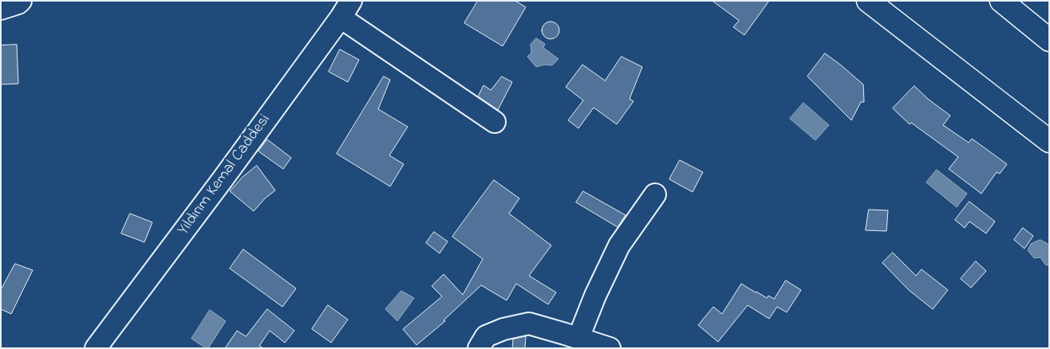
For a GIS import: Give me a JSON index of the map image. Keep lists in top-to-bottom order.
{
  "streets": {
    "street": ["Yıldırım Kemal Caddesi"]
  }
}
